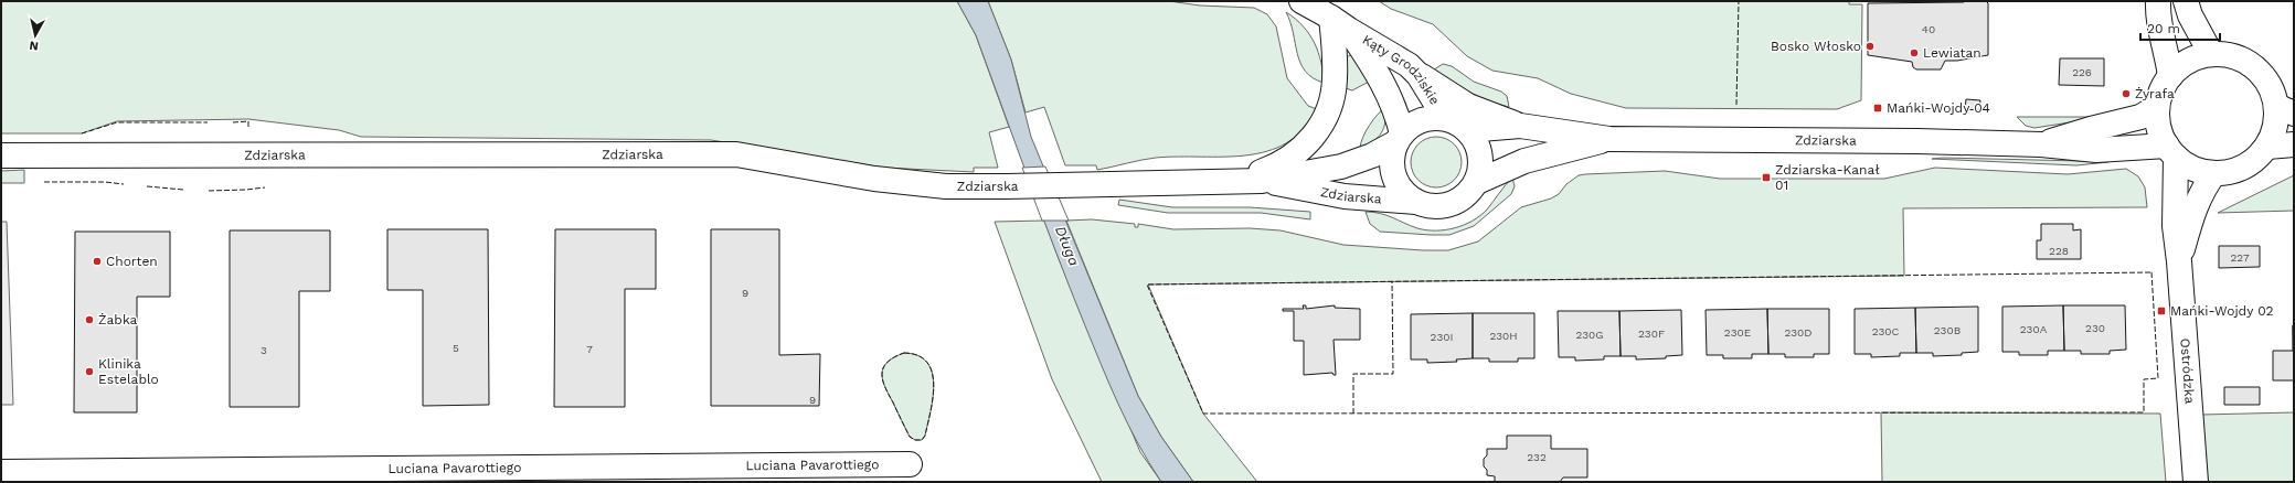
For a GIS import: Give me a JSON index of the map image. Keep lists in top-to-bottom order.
{
  "streets": {
    "street": [
      "Kąty Grodziskie",
      "Zdziarska",
      "Ostródzka",
      "Luciana Pavarottiego"
    ]
  },
  "crossings": [
    ["Kąty Grodziskie", "Zdziarska"],
    ["Zdziarska", "Ostródzka"]
  ],
  "water": ["Długa"],
  "places": {
    "other": [
      "Bosko Włosko",
      "Lewiatan",
      "Żyrafa",
      "Chorten",
      "Żabka",
      "Klinika Estelablo"
    ],
    "transit": ["Mańki-Wojdy 04", "Zdziarska-Kanał 01", "Mańki-Wojdy 02"]
  },
  "house_numbers": [
    "40",
    "226",
    "228",
    "227",
    "9",
    "230",
    "230A",
    "230B",
    "230C",
    "230E",
    "230D",
    "230F",
    "230G",
    "230H",
    "230I",
    "5",
    "7",
    "3",
    "9",
    "232"
  ],
  "scale_bar": "20 m",
  "north": "bottom"
}
